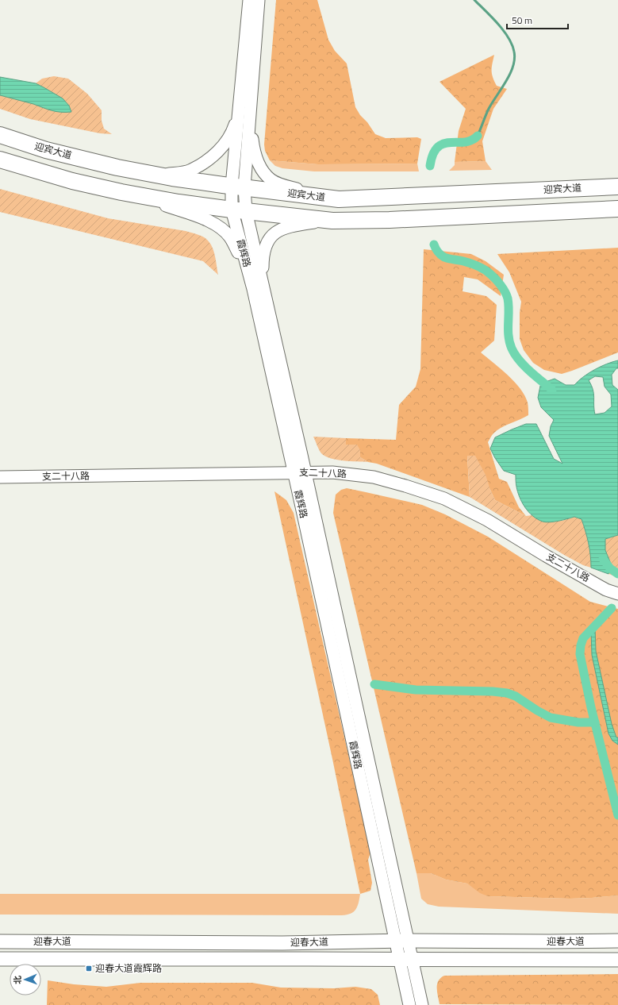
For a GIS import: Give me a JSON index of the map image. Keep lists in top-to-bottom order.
{
  "streets": {
    "highway": ["迎宾大道"],
    "main road": ["迎春大道"],
    "street": ["霞辉路", "支二十八路"]
  },
  "crossings": [
    ["迎宾大道", "霞辉路"],
    ["霞辉路", "支二十八路"],
    ["霞辉路", "迎春大道"]
  ],
  "places": {
    "transit": ["迎春大道霞辉路"]
  },
  "scale_bar": "50 m",
  "north": "left"
}
